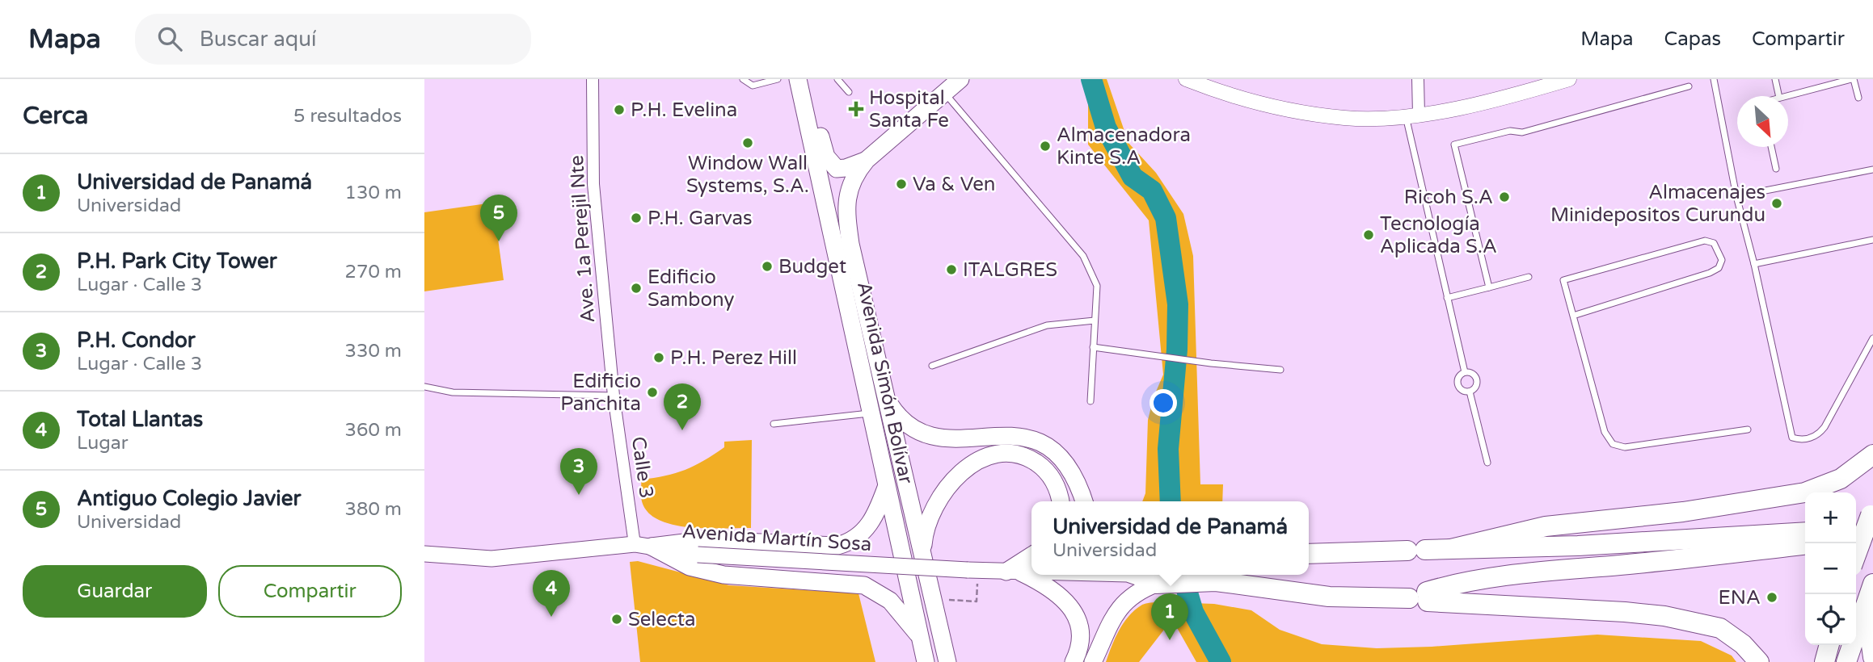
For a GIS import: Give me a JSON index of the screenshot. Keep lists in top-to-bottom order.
{
  "streets": {
    "main road": ["Avenida Simón Bolívar", "Avenida Martín Sosa"],
    "street": ["Ave. 1a Perejil Nte", "Calle 3"]
  },
  "crossings": [
    ["Ave. 1a Perejil Nte", "Calle 3"],
    ["Calle 3", "Avenida Martín Sosa"]
  ],
  "places": {
    "health": ["Hospital Santa Fe"],
    "other": [
      "P.H. Evelina",
      "Window Wall Systems, S.A.",
      "Almacenadora Kinte S.A",
      "Va & Ven",
      "Ricoh S.A",
      "Almacenajes Minidepositos Curundu",
      "P.H. Garvas",
      "Tecnología Aplicada S.A",
      "Budget",
      "ITALGRES",
      "Edificio Sambony",
      "P.H. Perez Hill",
      "Edificio Panchita",
      "ENA",
      "Selecta"
    ]
  },
  "north": "bottom right",
  "page": {
    "header": "Mapa",
    "search": "Buscar aquí",
    "nav": ["Mapa", "Capas", "Compartir"],
    "heading": ["Cerca", "5 resultados"],
    "list": [
      {
        "mark": "1",
        "name": "Universidad de Panamá",
        "note": "Universidad",
        "value": "130 m"
      },
      {
        "mark": "2",
        "name": "P.H. Park City Tower",
        "note": "Lugar · Calle 3",
        "value": "270 m"
      },
      {
        "mark": "3",
        "name": "P.H. Condor",
        "note": "Lugar · Calle 3",
        "value": "330 m"
      },
      {
        "mark": "4",
        "name": "Total Llantas",
        "note": "Lugar",
        "value": "360 m"
      },
      {
        "mark": "5",
        "name": "Antiguo Colegio Javier",
        "note": "Universidad",
        "value": "380 m"
      }
    ],
    "pins": [
      "5",
      "2",
      "3",
      "4",
      "1"
    ],
    "map_buttons": ["+", "−"],
    "popup": ["Universidad de Panamá", "Universidad"],
    "buttons": ["Guardar", "Compartir"]
  }
}
